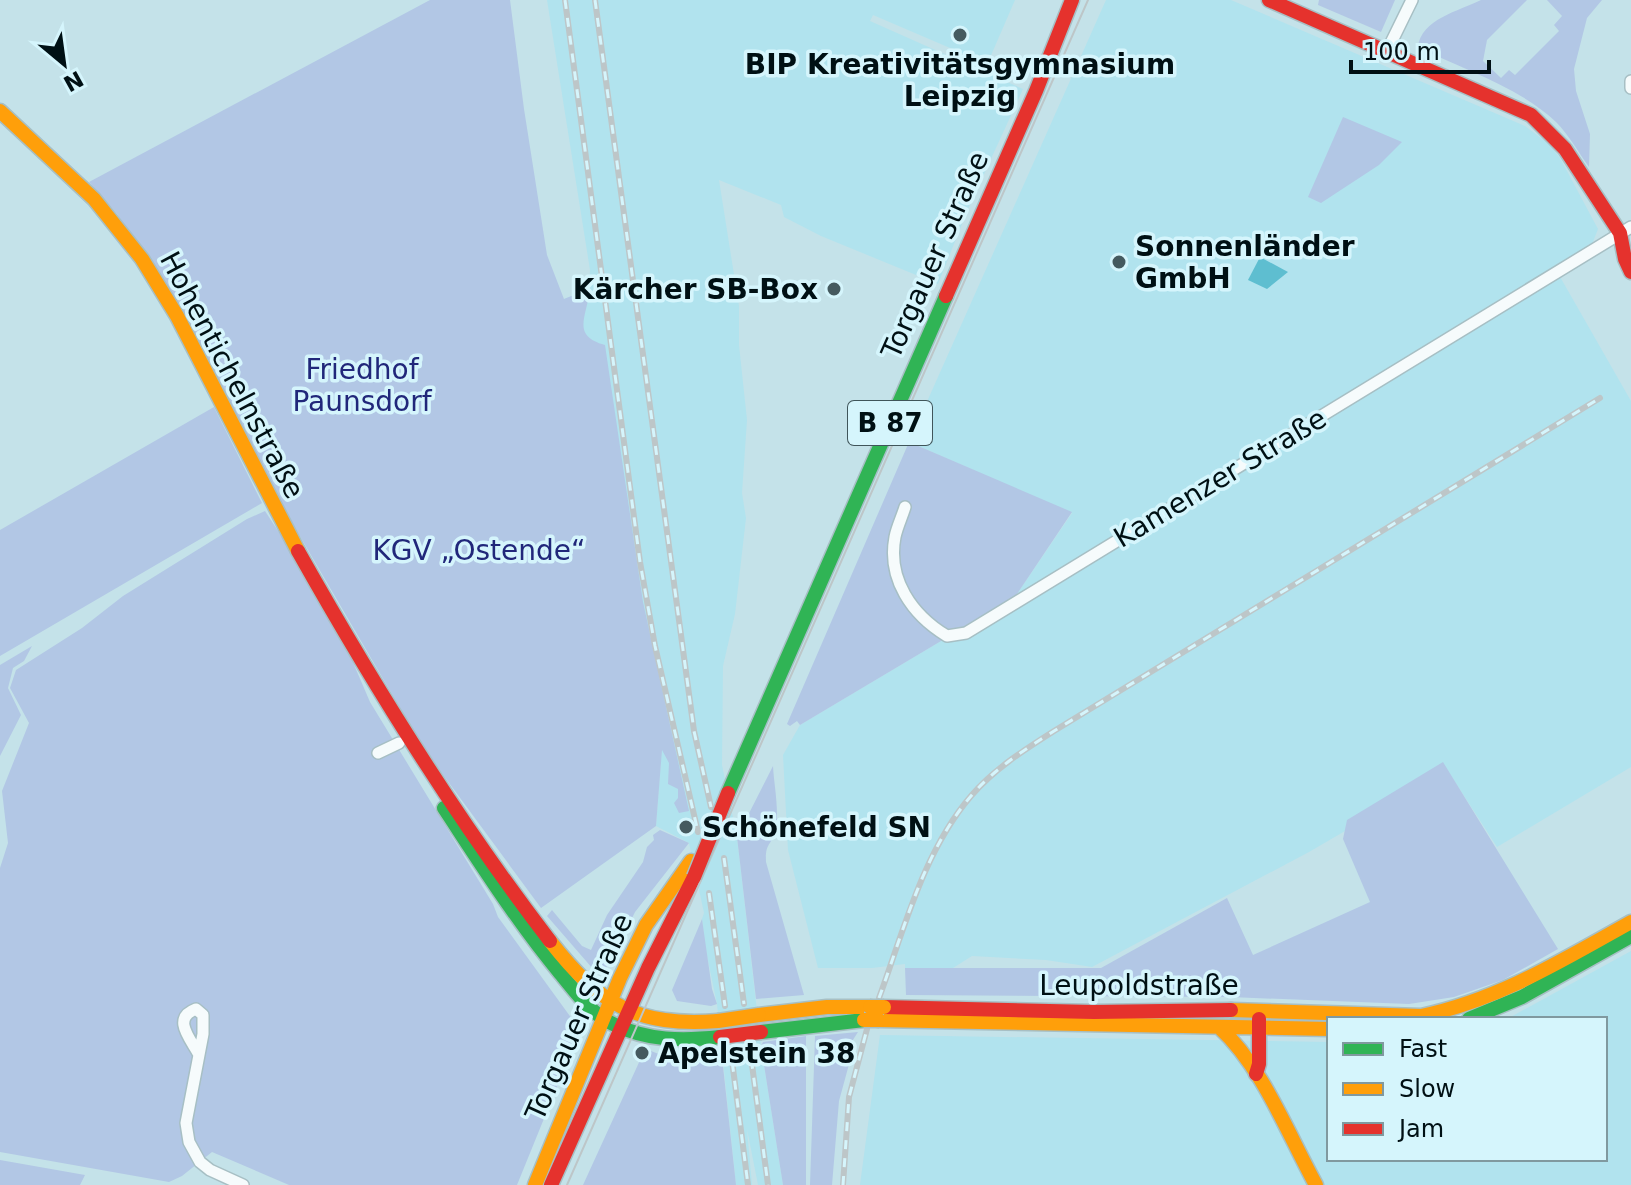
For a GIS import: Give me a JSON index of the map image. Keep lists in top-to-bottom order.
{
  "streets": {
    "main road": [
      "Torgauer Straße",
      "Hohentichelnstraße",
      "B 87",
      "Leupoldstraße"
    ],
    "street": ["Kamenzer Straße"]
  },
  "crossings": [
    ["Torgauer Straße", "Hohentichelnstraße"],
    ["Torgauer Straße", "Leupoldstraße"],
    ["Hohentichelnstraße", "Leupoldstraße"]
  ],
  "parks": ["Friedhof Paunsdorf", "KGV „Ostende“"],
  "places": [
    "BIP Kreativitätsgymnasium Leipzig",
    "Sonnenländer GmbH",
    "Kärcher SB-Box",
    "Schönefeld SN",
    "Apelstein 38"
  ],
  "legend": ["Fast", "Slow", "Jam"],
  "scale_bar": "100 m",
  "north": "bottom right"
}
